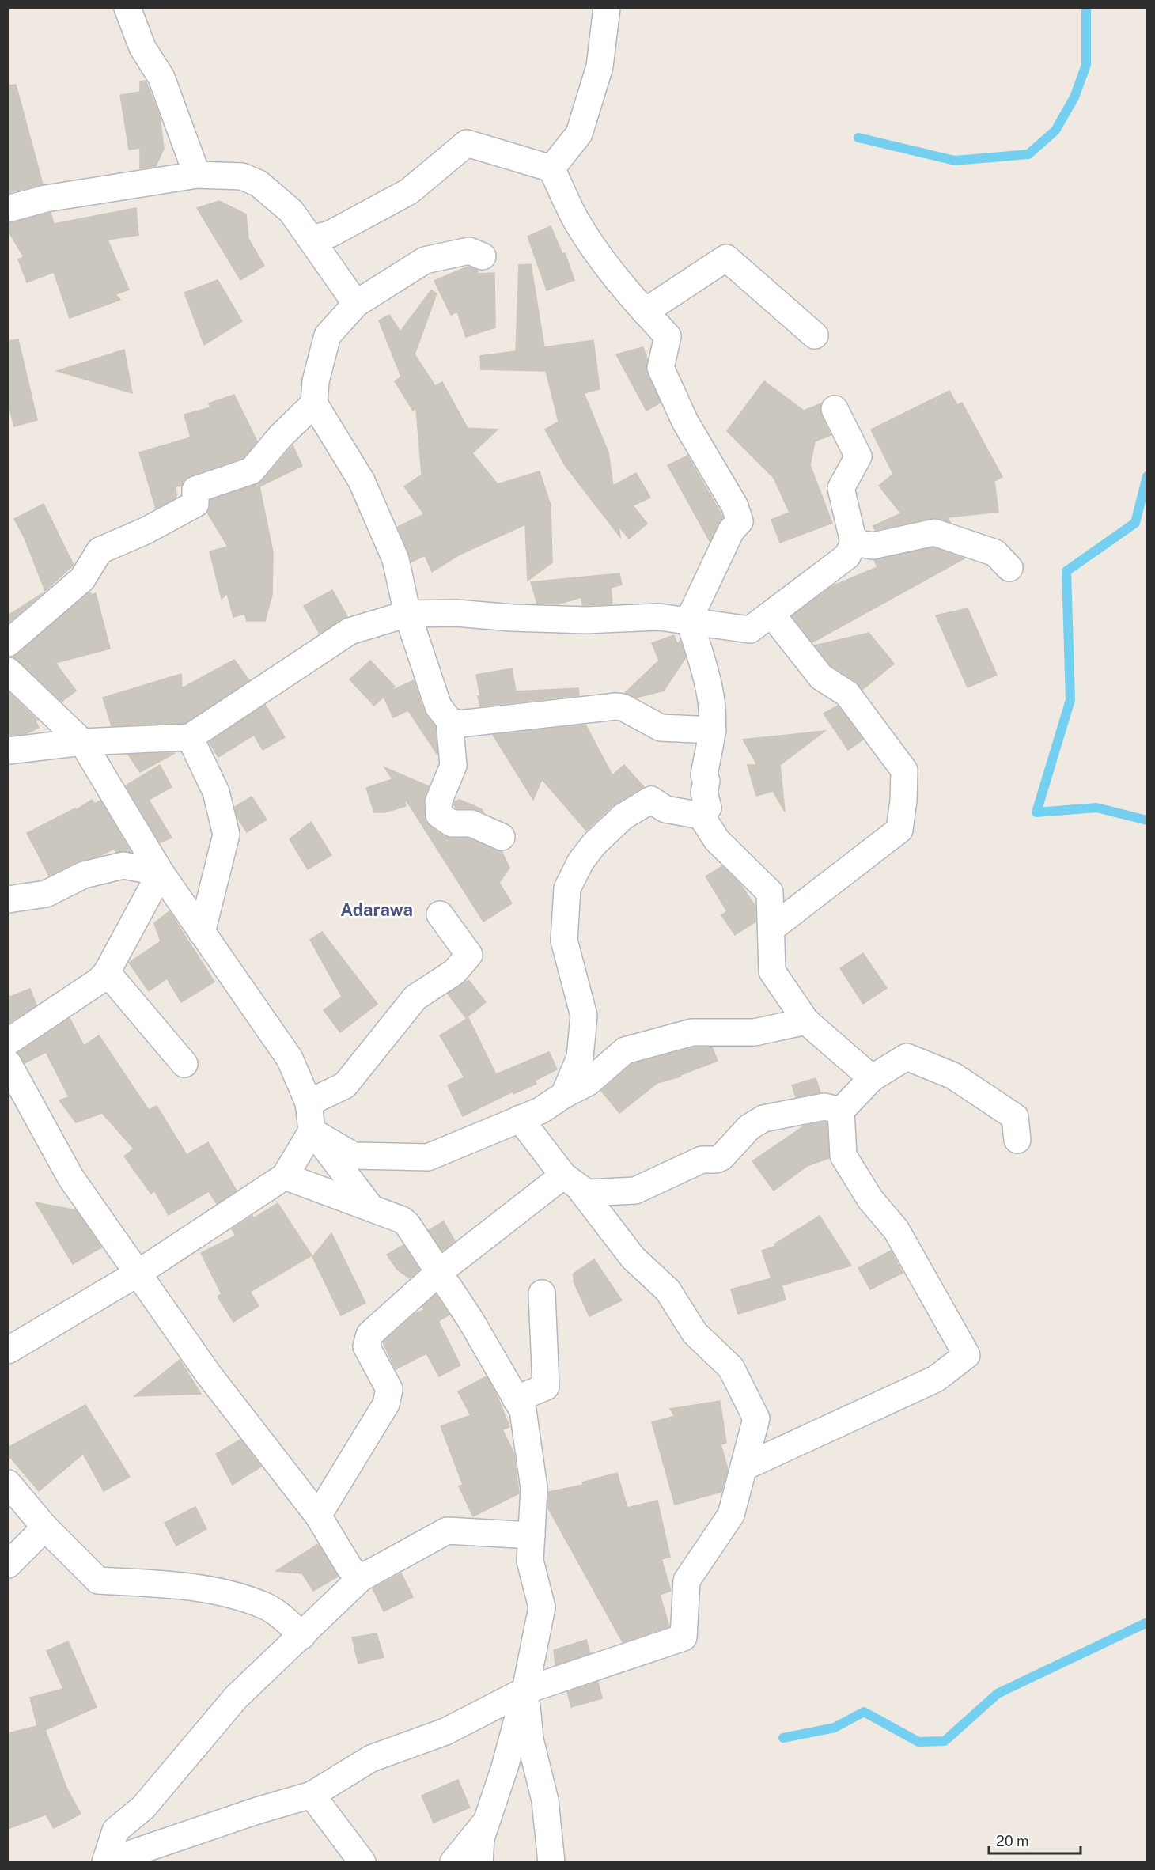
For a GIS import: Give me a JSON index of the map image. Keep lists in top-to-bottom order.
{
  "districts": ["Adarawa"],
  "scale_bar": "20 m"
}
